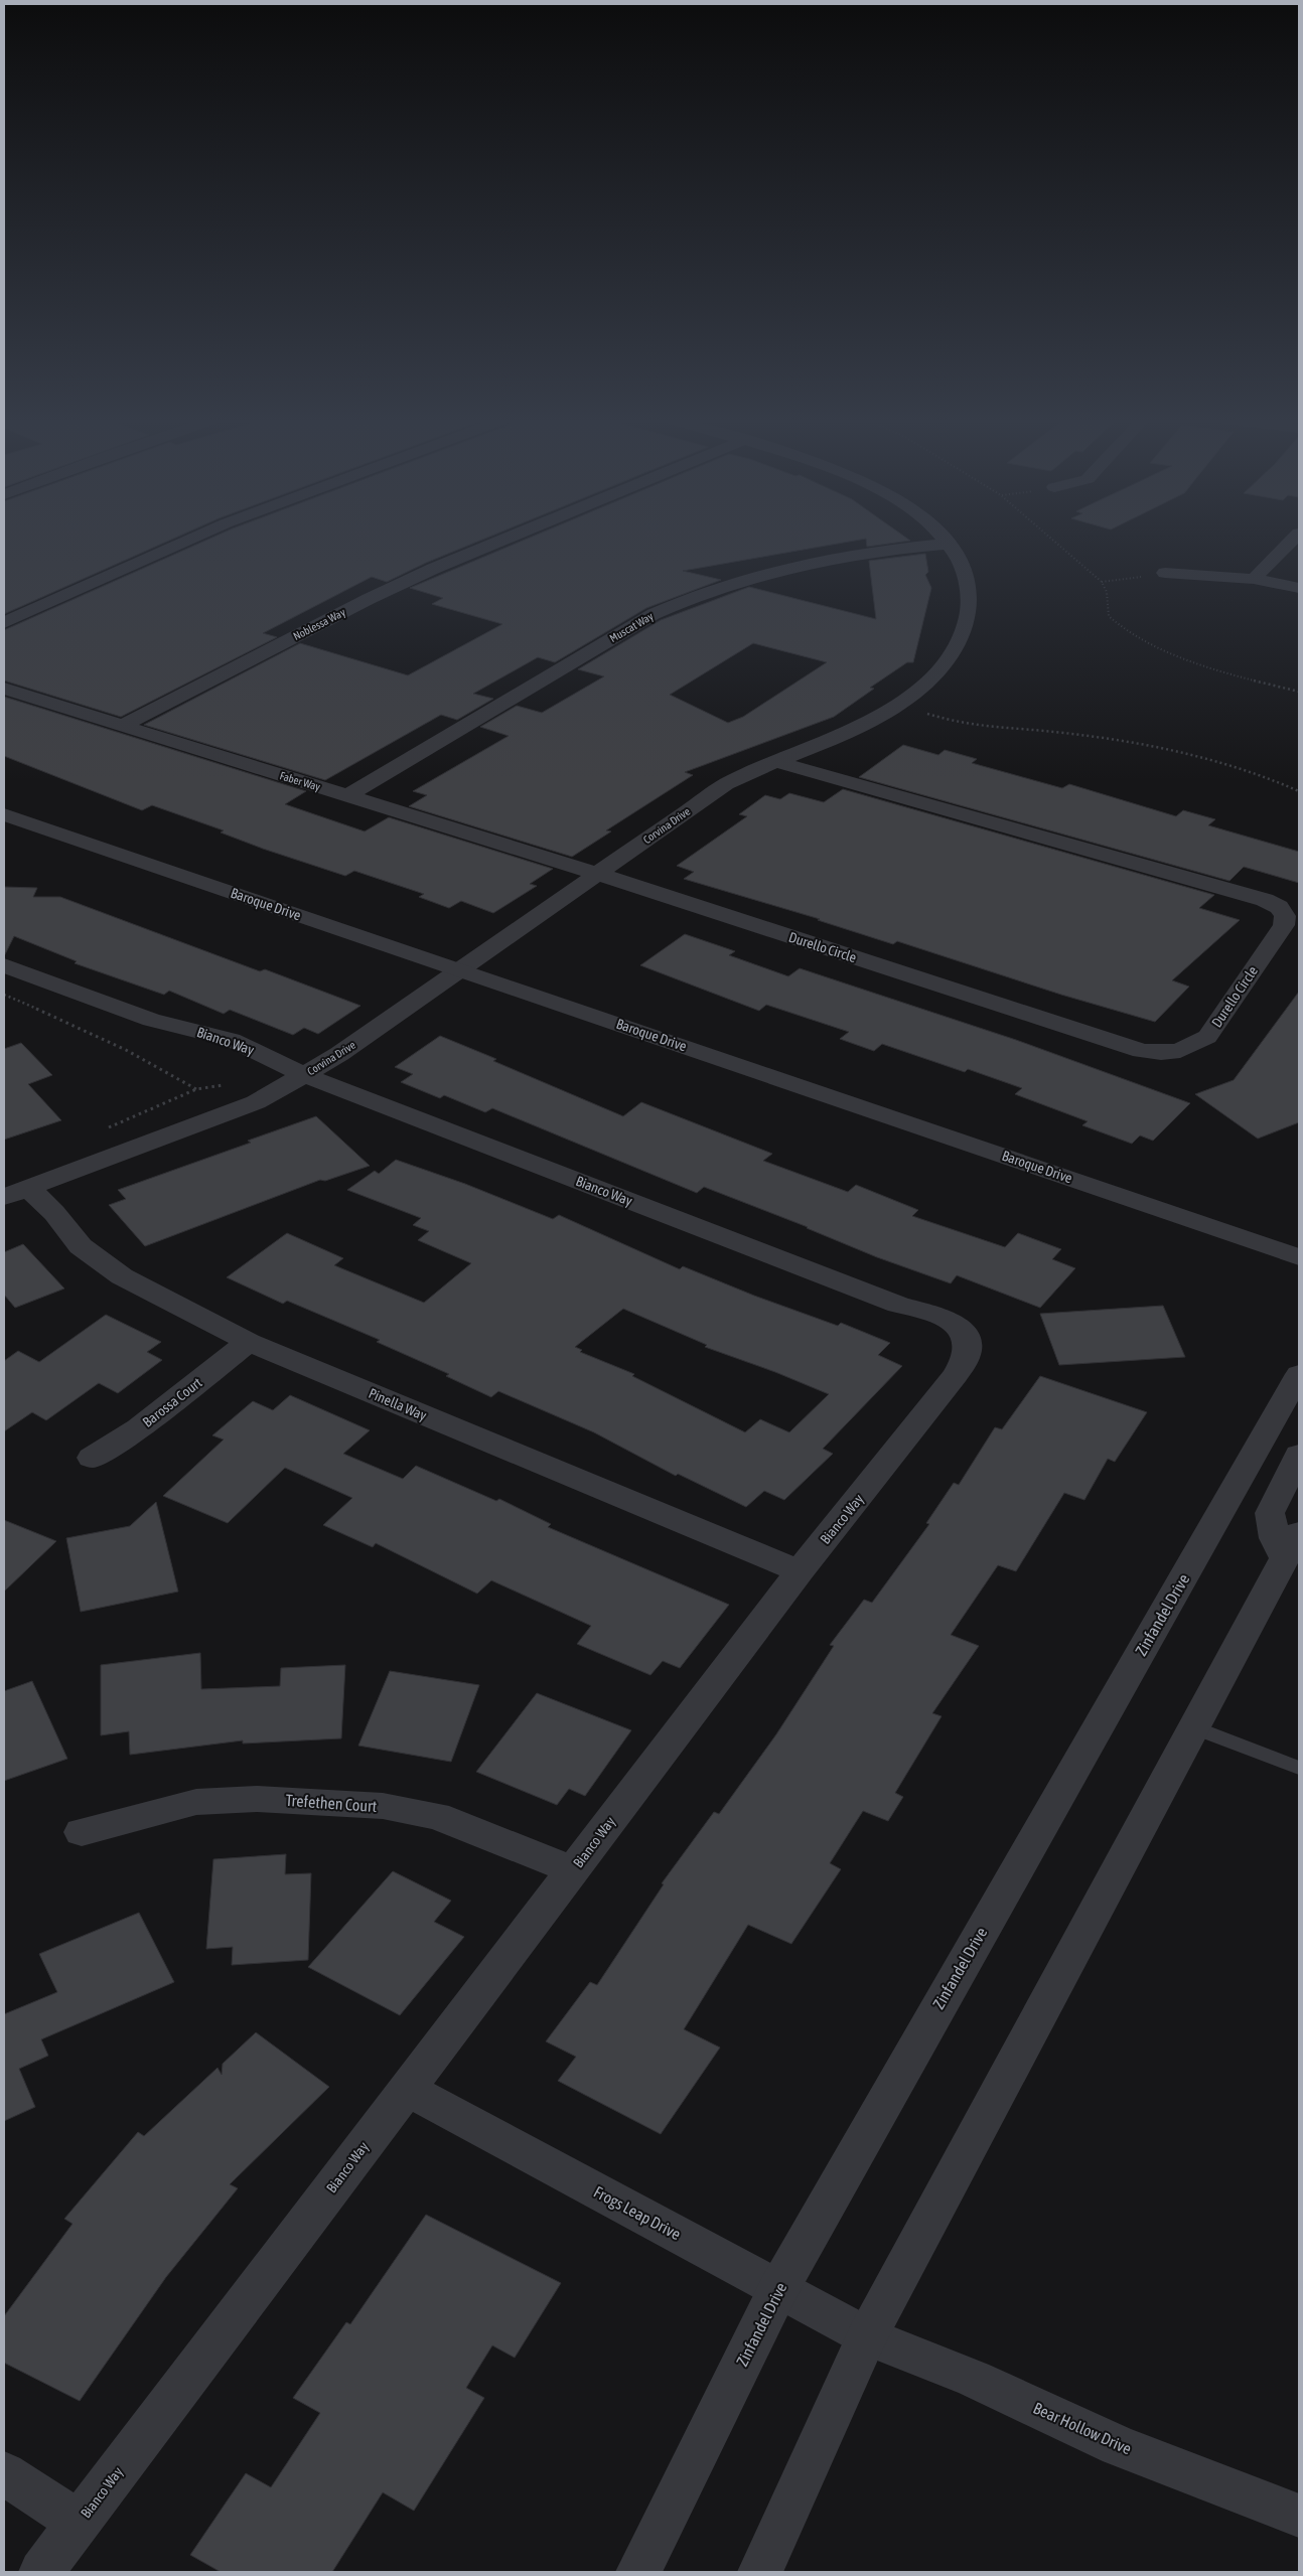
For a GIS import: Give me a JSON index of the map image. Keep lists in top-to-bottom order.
{
  "streets": {
    "street": [
      "Noblessa Way",
      "Muscat Way",
      "Faber Way",
      "Corvina Drive",
      "Baroque Drive",
      "Durello Circle",
      "Bianco Way",
      "Barossa Court",
      "Pinella Way",
      "Zinfandel Drive",
      "Trefethen Court",
      "Frogs Leap Drive",
      "Bear Hollow Drive"
    ]
  },
  "crossings": [
    ["Noblessa Way", "Faber Way"],
    ["Muscat Way", "Faber Way"],
    ["Muscat Way", "Corvina Drive"],
    ["Faber Way", "Corvina Drive"],
    ["Faber Way", "Durello Circle"],
    ["Corvina Drive", "Baroque Drive"],
    ["Corvina Drive", "Durello Circle"],
    ["Corvina Drive", "Bianco Way"],
    ["Corvina Drive", "Pinella Way"],
    ["Bianco Way", "Pinella Way"],
    ["Bianco Way", "Trefethen Court"],
    ["Bianco Way", "Frogs Leap Drive"],
    ["Barossa Court", "Pinella Way"],
    ["Zinfandel Drive", "Frogs Leap Drive"],
    ["Frogs Leap Drive", "Bear Hollow Drive"]
  ]
}
